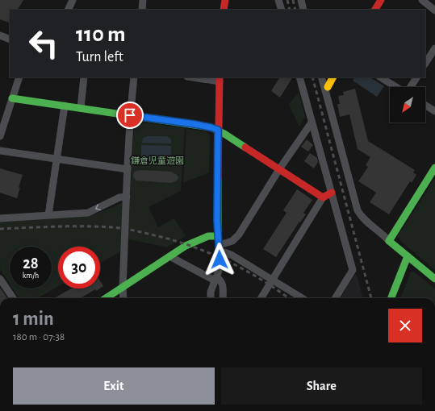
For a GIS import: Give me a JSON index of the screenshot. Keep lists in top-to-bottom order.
{
  "parks": ["鎌倉児童遊園"],
  "north": "bottom left",
  "page": {
    "turn": ["110 m", "Turn left"],
    "speed": "28 km/h",
    "limit": "30",
    "heading": ["1 min", "180 m · 07:38"],
    "buttons": ["Exit", "Share"]
  }
}
